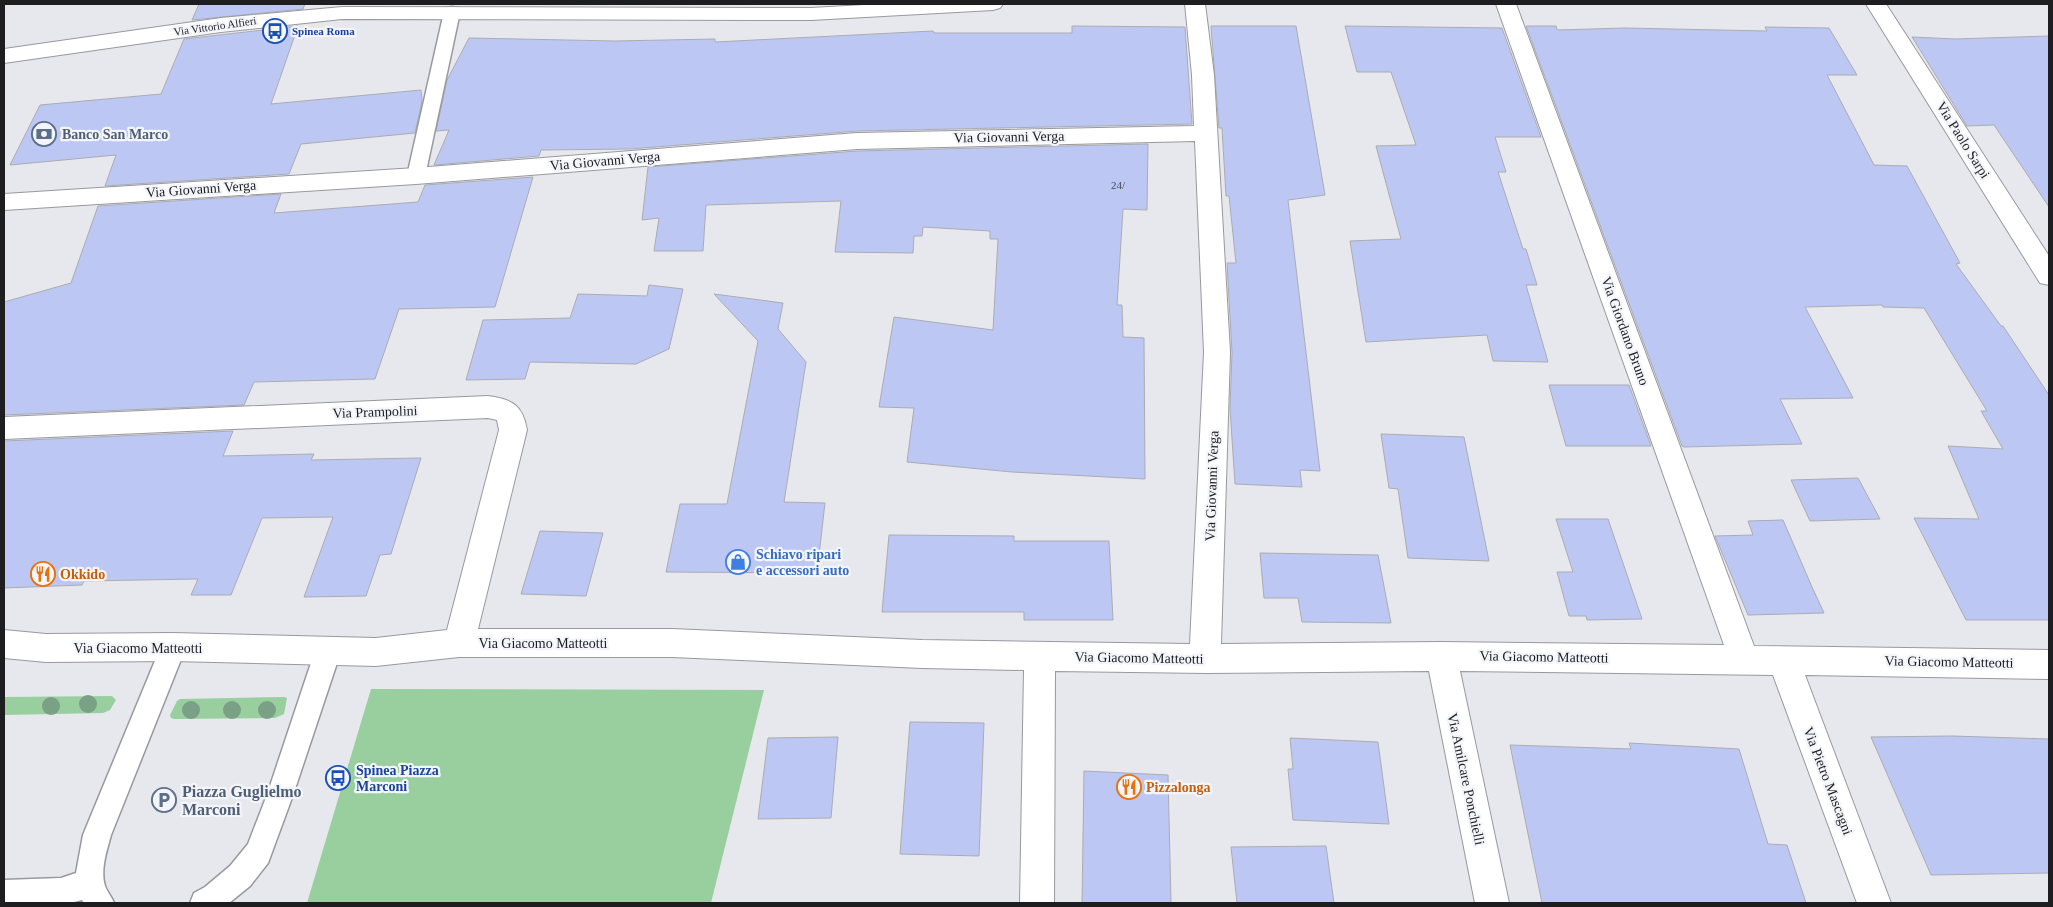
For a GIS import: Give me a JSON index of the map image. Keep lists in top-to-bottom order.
{
  "streets": {
    "street": [
      "Via Vittorio Alfieri",
      "Via Giovanni Verga",
      "Via Paolo Sarpi",
      "Via Giordano Bruno",
      "Via Prampolini",
      "Via Giacomo Matteotti",
      "Via Amilcare Ponchielli",
      "Via Pietro Mascagni"
    ]
  },
  "crossings": [
    ["Via Giovanni Verga", "Via Giacomo Matteotti"],
    ["Via Giordano Bruno", "Via Giacomo Matteotti"],
    ["Via Prampolini", "Via Giacomo Matteotti"],
    ["Via Giacomo Matteotti", "Via Amilcare Ponchielli"],
    ["Via Giacomo Matteotti", "Via Pietro Mascagni"]
  ],
  "places": {
    "bus stop": ["Spinea Roma", "Spinea Piazza Marconi"],
    "bank": ["Banco San Marco"],
    "shop": ["Schiavo ripari e accessori auto"],
    "restaurant": ["Okkido", "Pizzalonga"],
    "parking": ["Piazza Guglielmo Marconi"]
  },
  "house_numbers": ["24/"]
}
